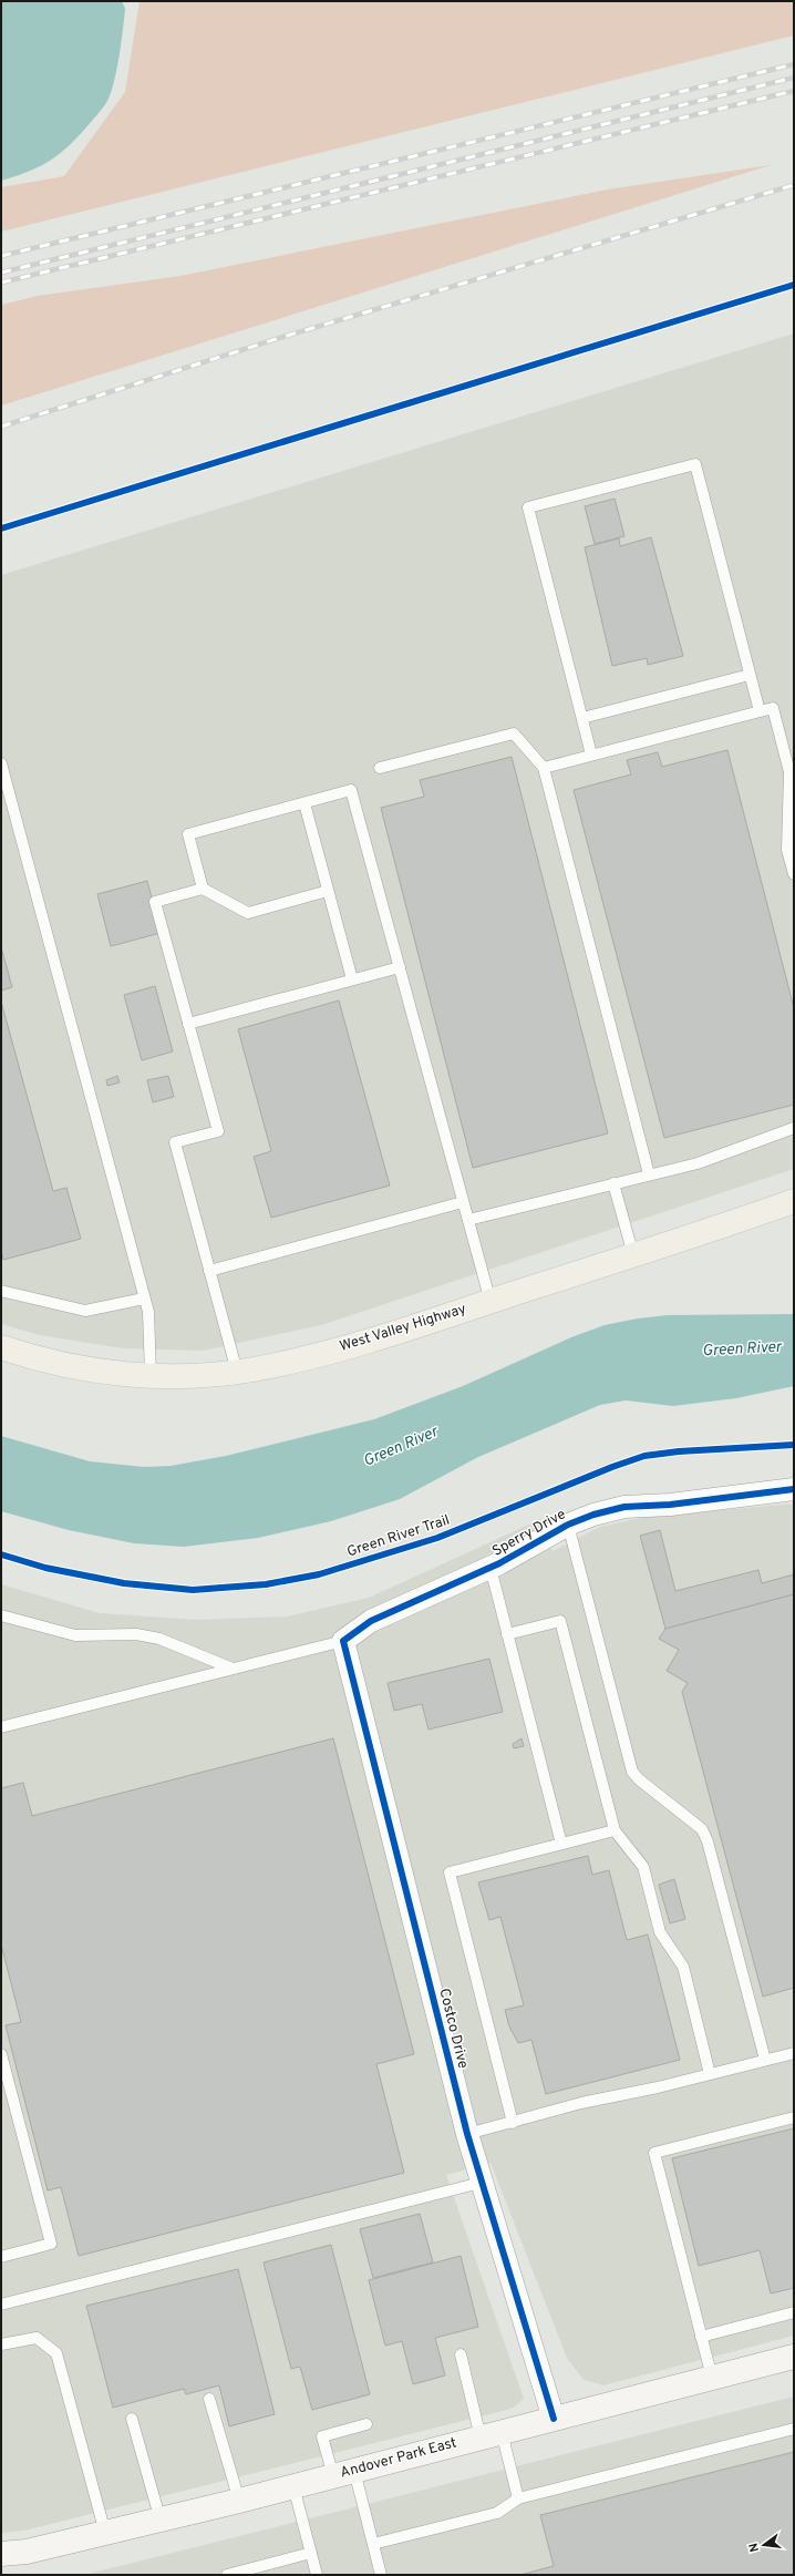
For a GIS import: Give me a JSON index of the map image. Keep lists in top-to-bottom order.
{
  "streets": {
    "main road": ["West Valley Highway"],
    "street": ["Sperry Drive", "Costco Drive", "Andover Park East"],
    "cycle path": ["Green River Trail"]
  },
  "crossings": [
    ["Sperry Drive", "Costco Drive"],
    ["Costco Drive", "Andover Park East"]
  ],
  "water": ["Green River"],
  "north": "left"
}
